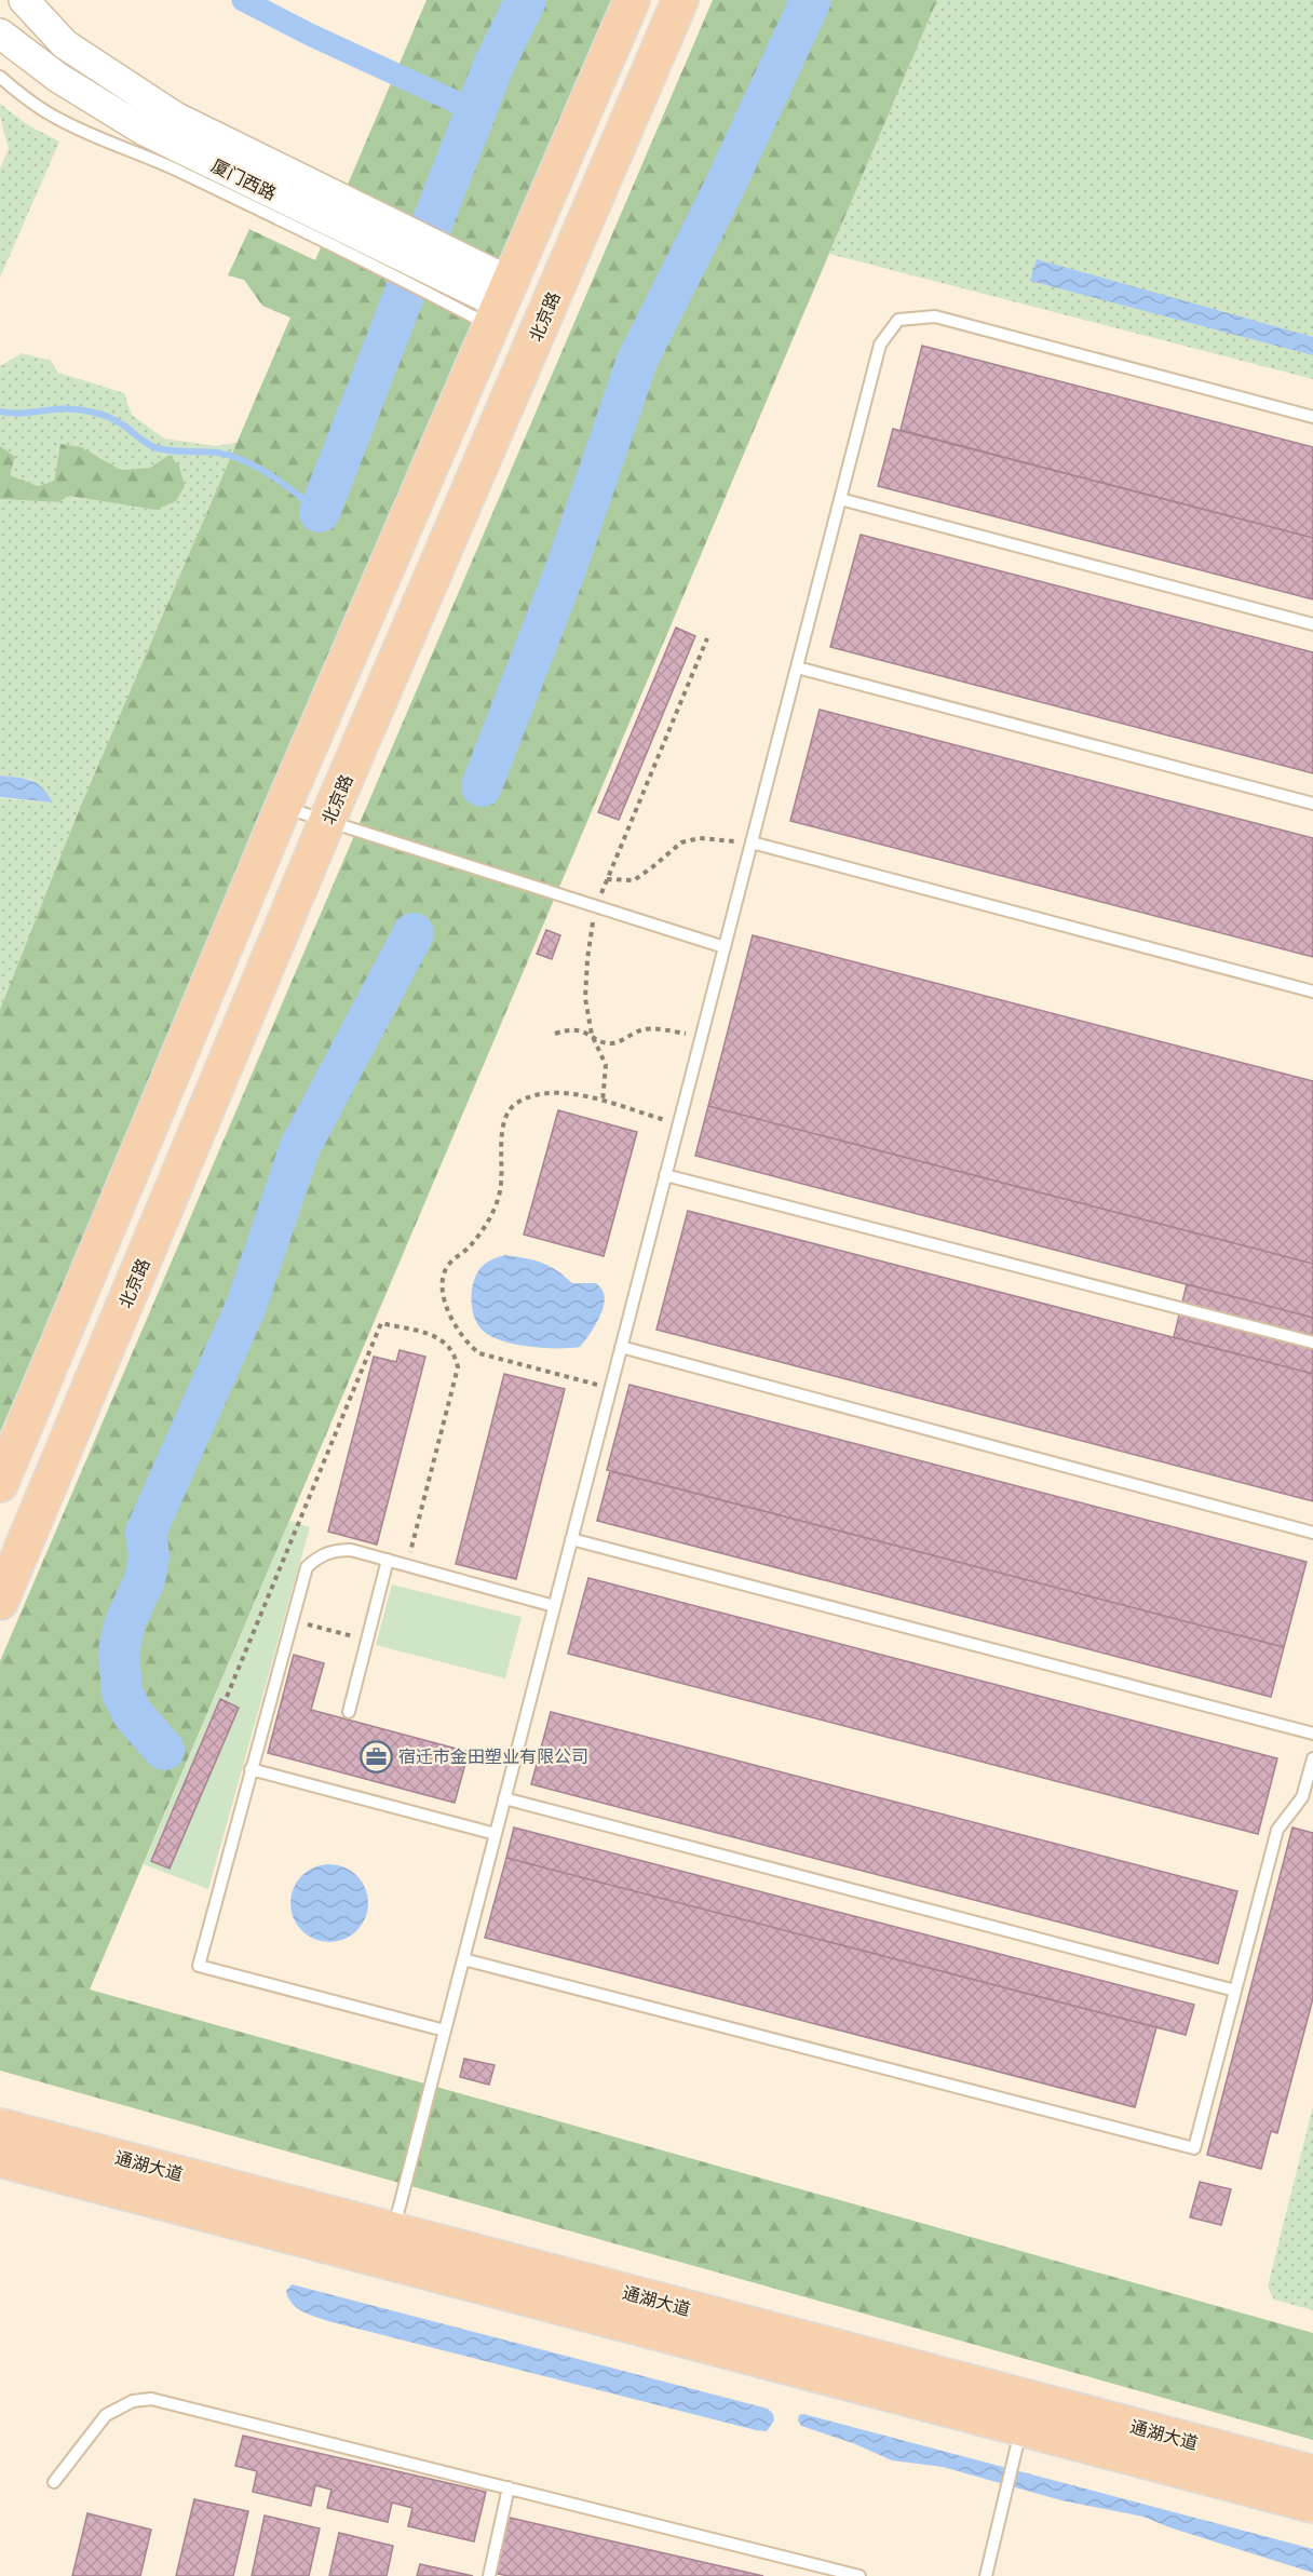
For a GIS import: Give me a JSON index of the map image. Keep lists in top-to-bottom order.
{
  "streets": {
    "main road": ["北京路", "通湖大道"],
    "street": ["厦门西路"]
  },
  "places": {
    "office": ["宿迁市金田塑业有限公司"]
  }
}
